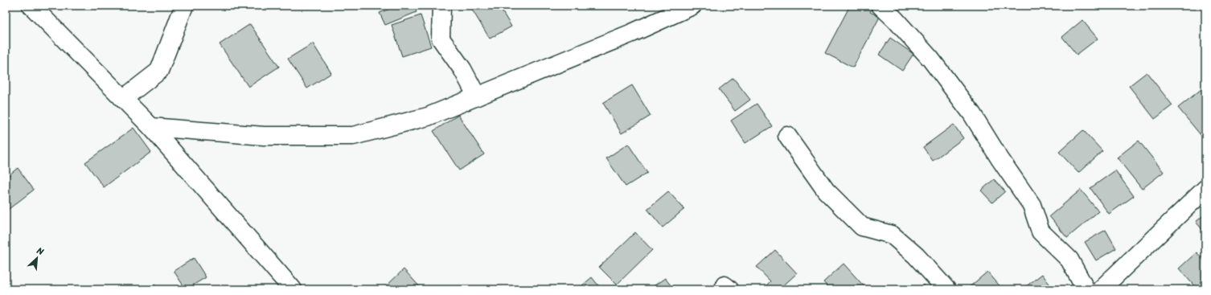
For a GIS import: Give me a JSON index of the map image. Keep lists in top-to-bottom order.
{
  "north": "top right"
}
